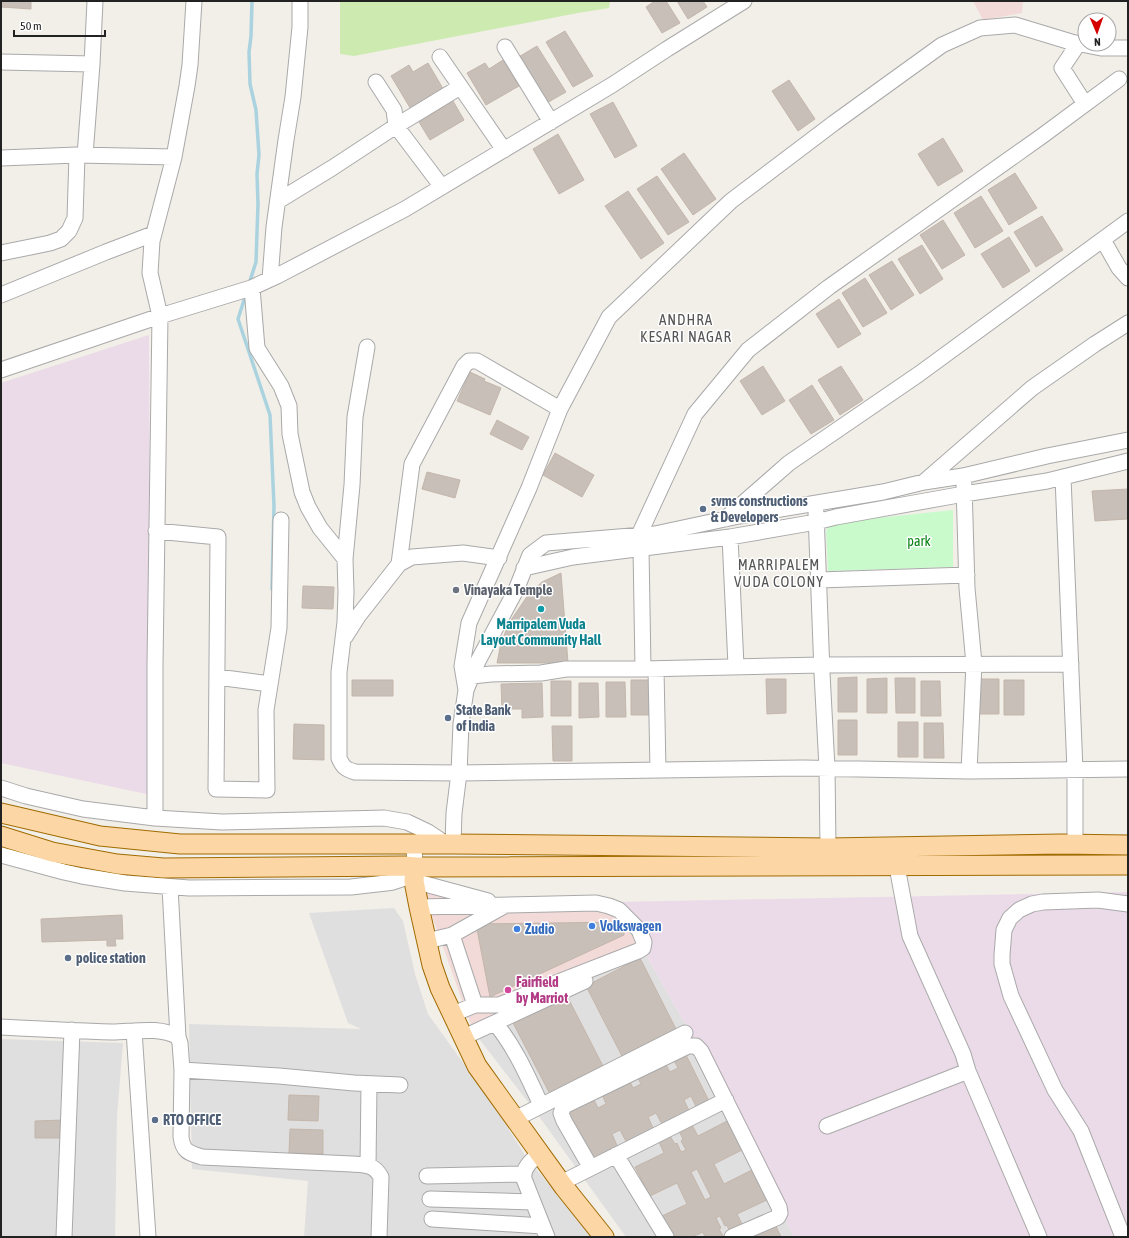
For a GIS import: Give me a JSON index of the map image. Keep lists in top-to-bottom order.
{
  "districts": ["ANDHRA KESARI NAGAR", "MARRIPALEM VUDA COLONY"],
  "parks": ["park"],
  "places": [
    "svms constructions & Developers",
    "Vinayaka Temple",
    "Marripalem Vuda Layout Community Hall",
    "State Bank of India",
    "Volkswagen",
    "Zudio",
    "police station",
    "Fairfield by Marriot",
    "RTO OFFICE"
  ],
  "scale_bar": "50 m",
  "north": "bottom"
}
